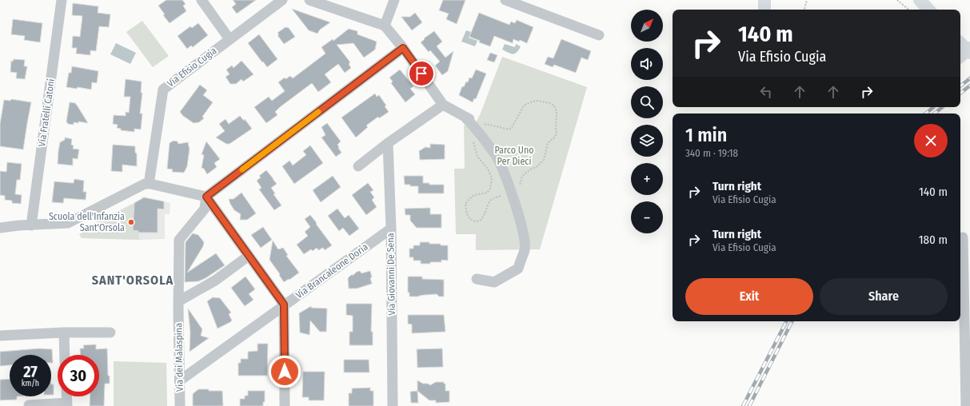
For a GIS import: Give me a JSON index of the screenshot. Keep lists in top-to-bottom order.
{
  "streets": {
    "street": [
      "Via Efisio Cugia",
      "Via Fratelli Catoni",
      "Via Brancaleone Doria",
      "Via Giovanni De Sena",
      "Via dei Malaspina"
    ]
  },
  "crossings": [
    ["Via Brancaleone Doria", "Via Giovanni De Sena"],
    ["Via Brancaleone Doria", "Via dei Malaspina"]
  ],
  "districts": ["SANT'ORSOLA"],
  "parks": ["Parco Uno Per Dieci"],
  "places": ["Scuola dell'Infanzia Sant'Orsola"],
  "north": "top right",
  "page": {
    "map_buttons": ["+", "−"],
    "turn": ["140 m", "Via Efisio Cugia"],
    "heading": ["1 min", "340 m · 19:18"],
    "list": [
      {
        "name": "Turn right",
        "note": "Via Efisio Cugia",
        "value": "140 m"
      },
      {
        "name": "Turn right",
        "note": "Via Efisio Cugia",
        "value": "180 m"
      }
    ],
    "buttons": ["Exit", "Share"],
    "speed": "27 km/h",
    "limit": "30"
  }
}
